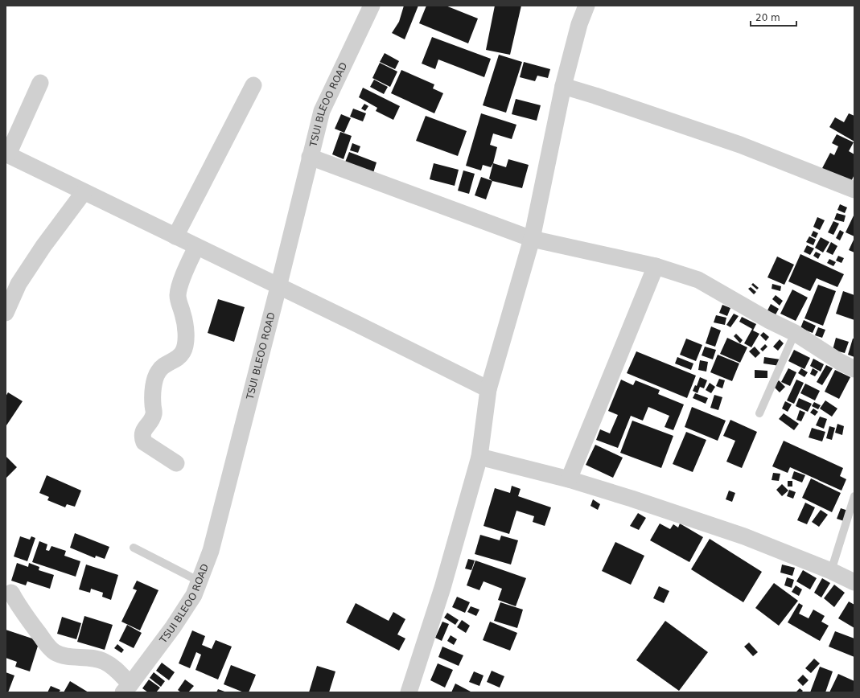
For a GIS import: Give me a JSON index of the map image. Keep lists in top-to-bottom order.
{
  "streets": {
    "street": ["TSUI BLEOO ROAD"]
  },
  "scale_bar": "20 m"
}
